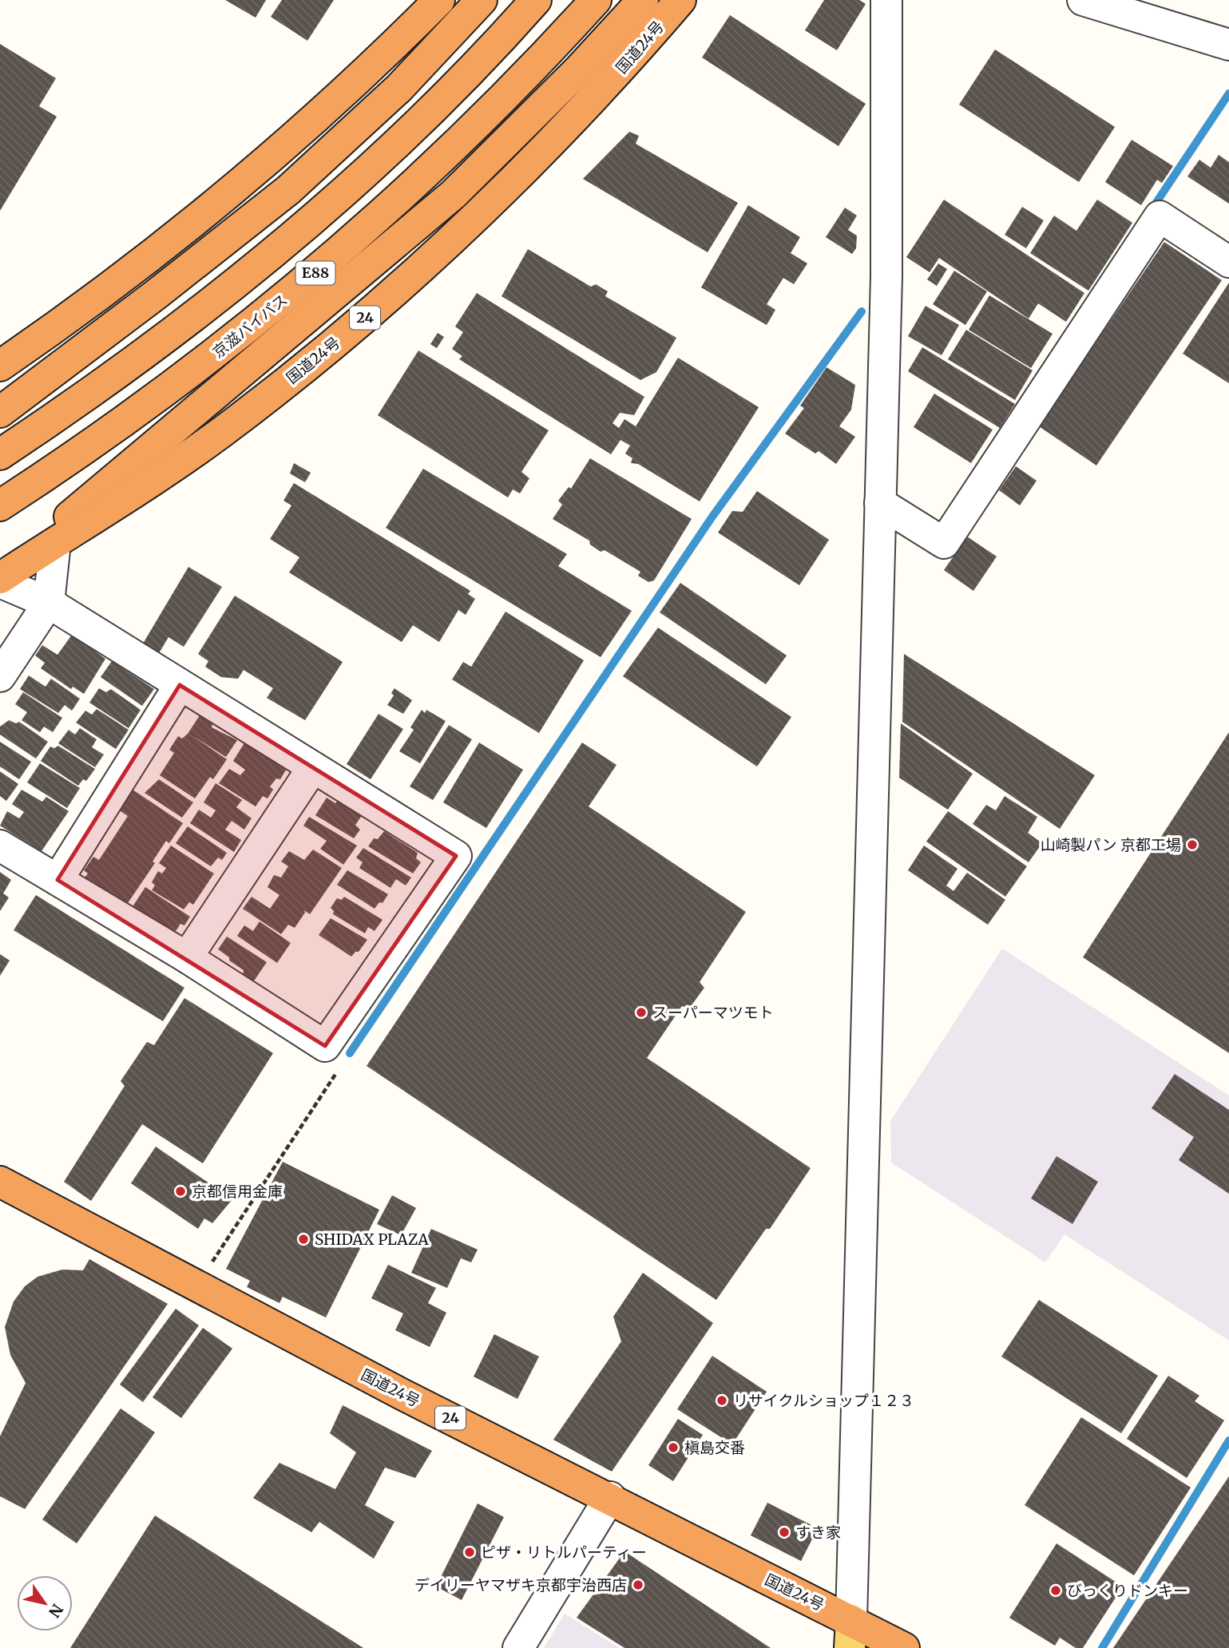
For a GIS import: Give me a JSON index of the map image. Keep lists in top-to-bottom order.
{
  "streets": {
    "highway": [
      "国道24号",
      "E88",
      "24",
      "京滋バイパス"
    ]
  },
  "places": [
    "山崎製パン 京都工場",
    "スーパーマツモト",
    "京都信用金庫",
    "SHIDAX PLAZA",
    "リサイクルショップ１２３",
    "槇島交番",
    "すき家",
    "ピザ・リトルパーティー",
    "デイリーヤマザキ京都宇治西店",
    "びっくりドンキー"
  ],
  "north": "bottom right"
}
